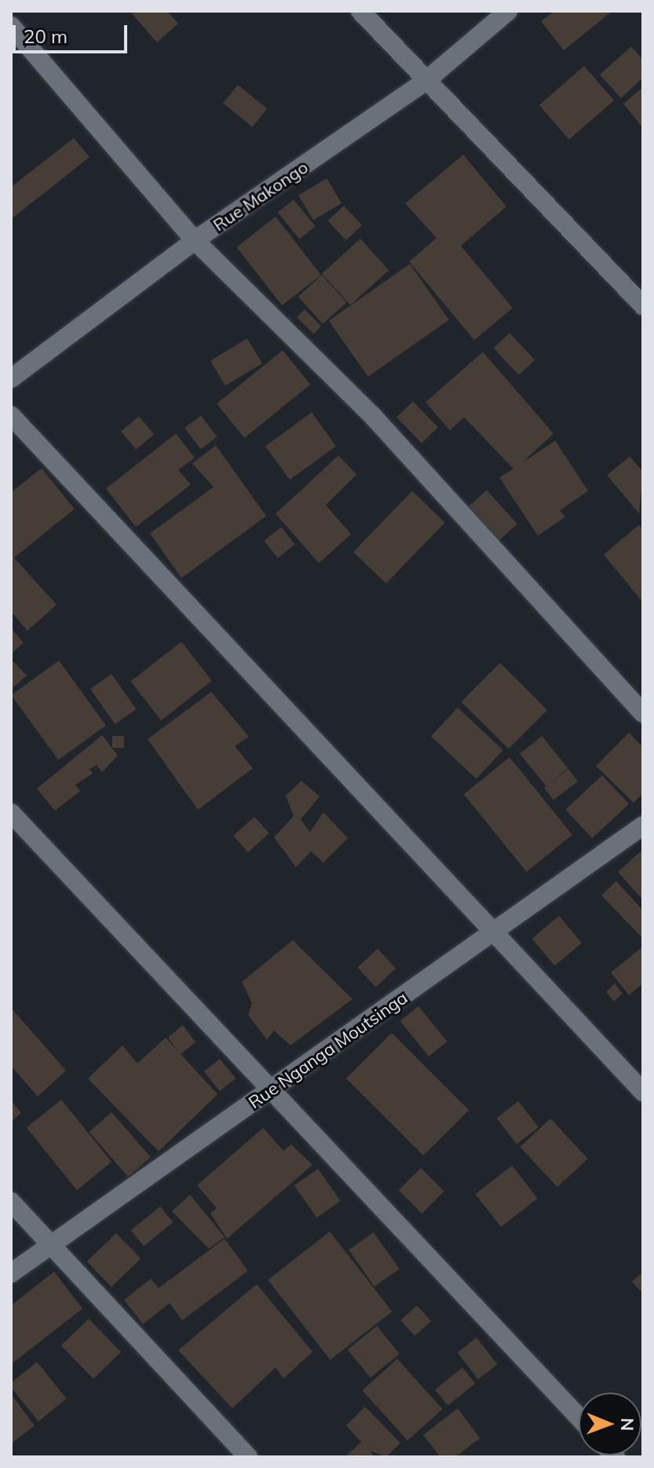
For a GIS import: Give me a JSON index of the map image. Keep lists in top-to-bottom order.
{
  "streets": {
    "street": ["Rue Makongo", "Rue Nganga Moutsinga"]
  },
  "scale_bar": "20 m",
  "north": "right"
}
